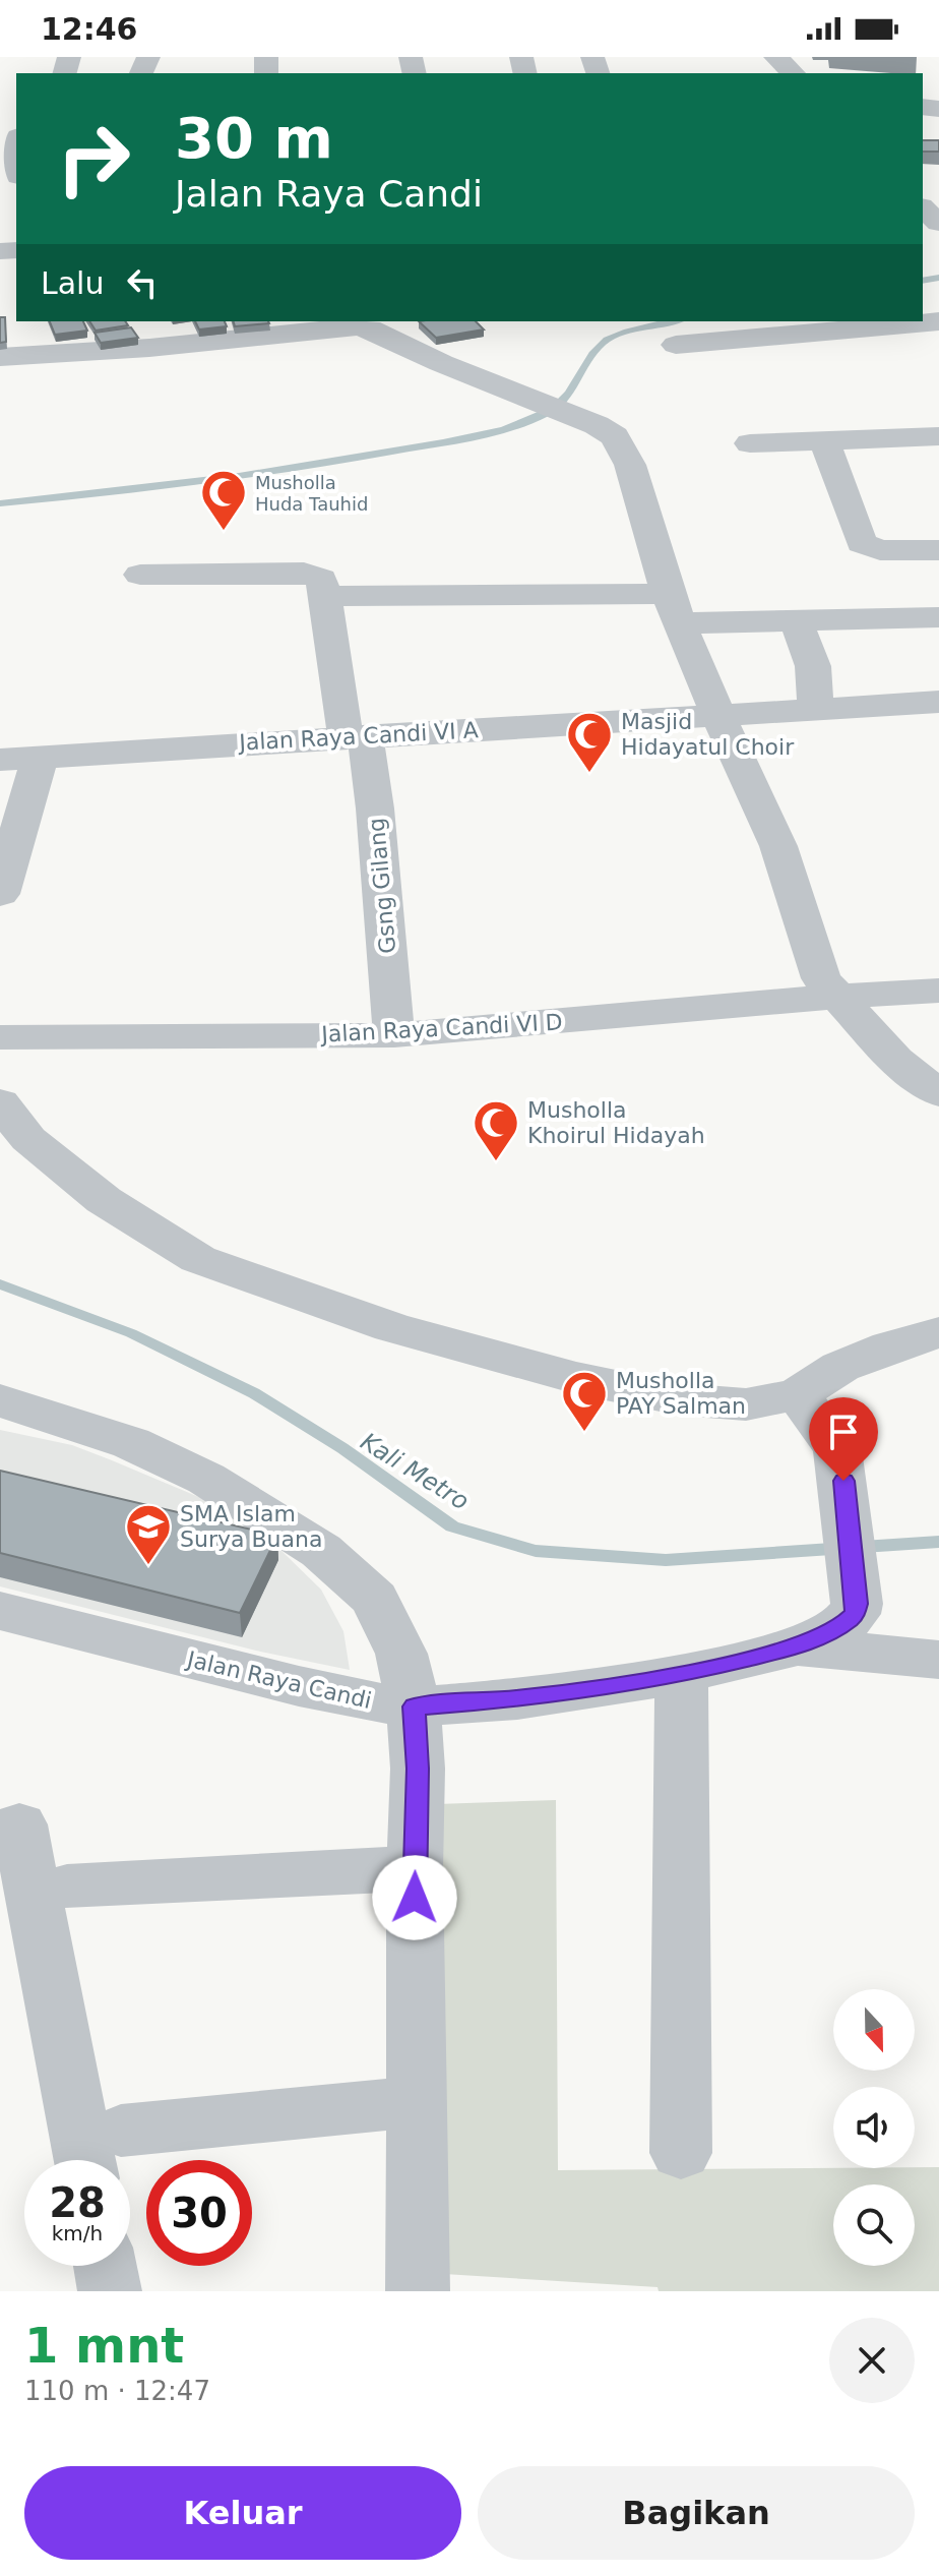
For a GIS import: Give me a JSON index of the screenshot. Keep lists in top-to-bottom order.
{
  "streets": {
    "street": [
      "Jalan Raya Candi VI A",
      "Gsng Gilang",
      "Jalan Raya Candi VI D",
      "Jalan Raya Candi"
    ]
  },
  "crossings": [
    ["Jalan Raya Candi VI A", "Gsng Gilang"],
    ["Gsng Gilang", "Jalan Raya Candi VI D"]
  ],
  "water": ["Kali Metro"],
  "places": {
    "mosque": [
      "Musholla Huda Tauhid",
      "Masjid Hidayatul Choir",
      "Musholla Khoirul Hidayah",
      "Musholla PAY Salman"
    ],
    "school or university": ["SMA Islam Surya Buana"]
  },
  "north": "bottom",
  "page": {
    "status": "12:46",
    "turn": ["30 m", "Jalan Raya Candi"],
    "then": "Lalu",
    "speed": "28 km/h",
    "limit": "30",
    "heading": ["1 mnt", "110 m · 12:47"],
    "buttons": ["Keluar", "Bagikan"]
  }
}
